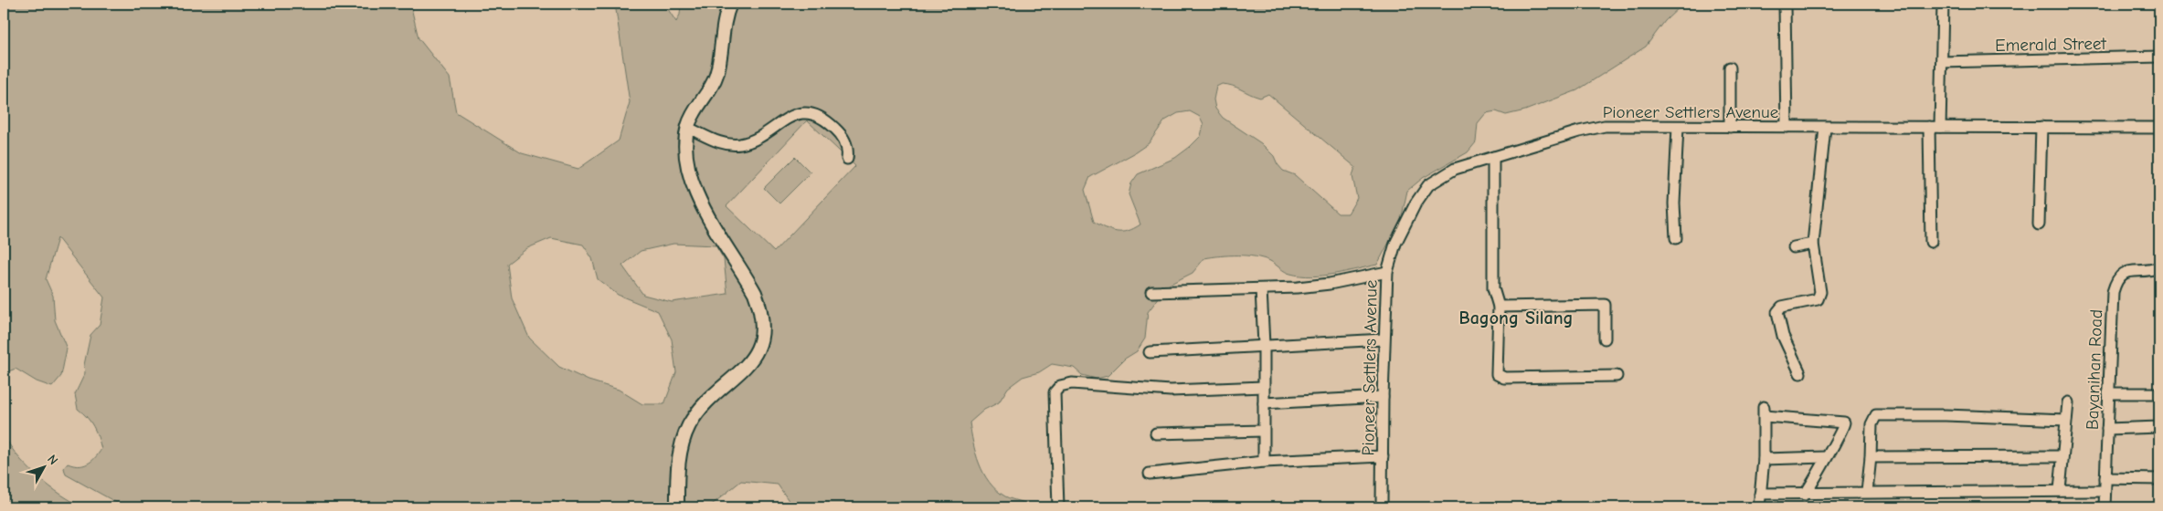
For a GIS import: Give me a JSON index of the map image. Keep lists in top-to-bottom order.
{
  "streets": {
    "street": ["Emerald Street", "Pioneer Settlers Avenue", "Bayanihan Road"]
  },
  "districts": ["Bagong Silang"],
  "north": "top right"
}
